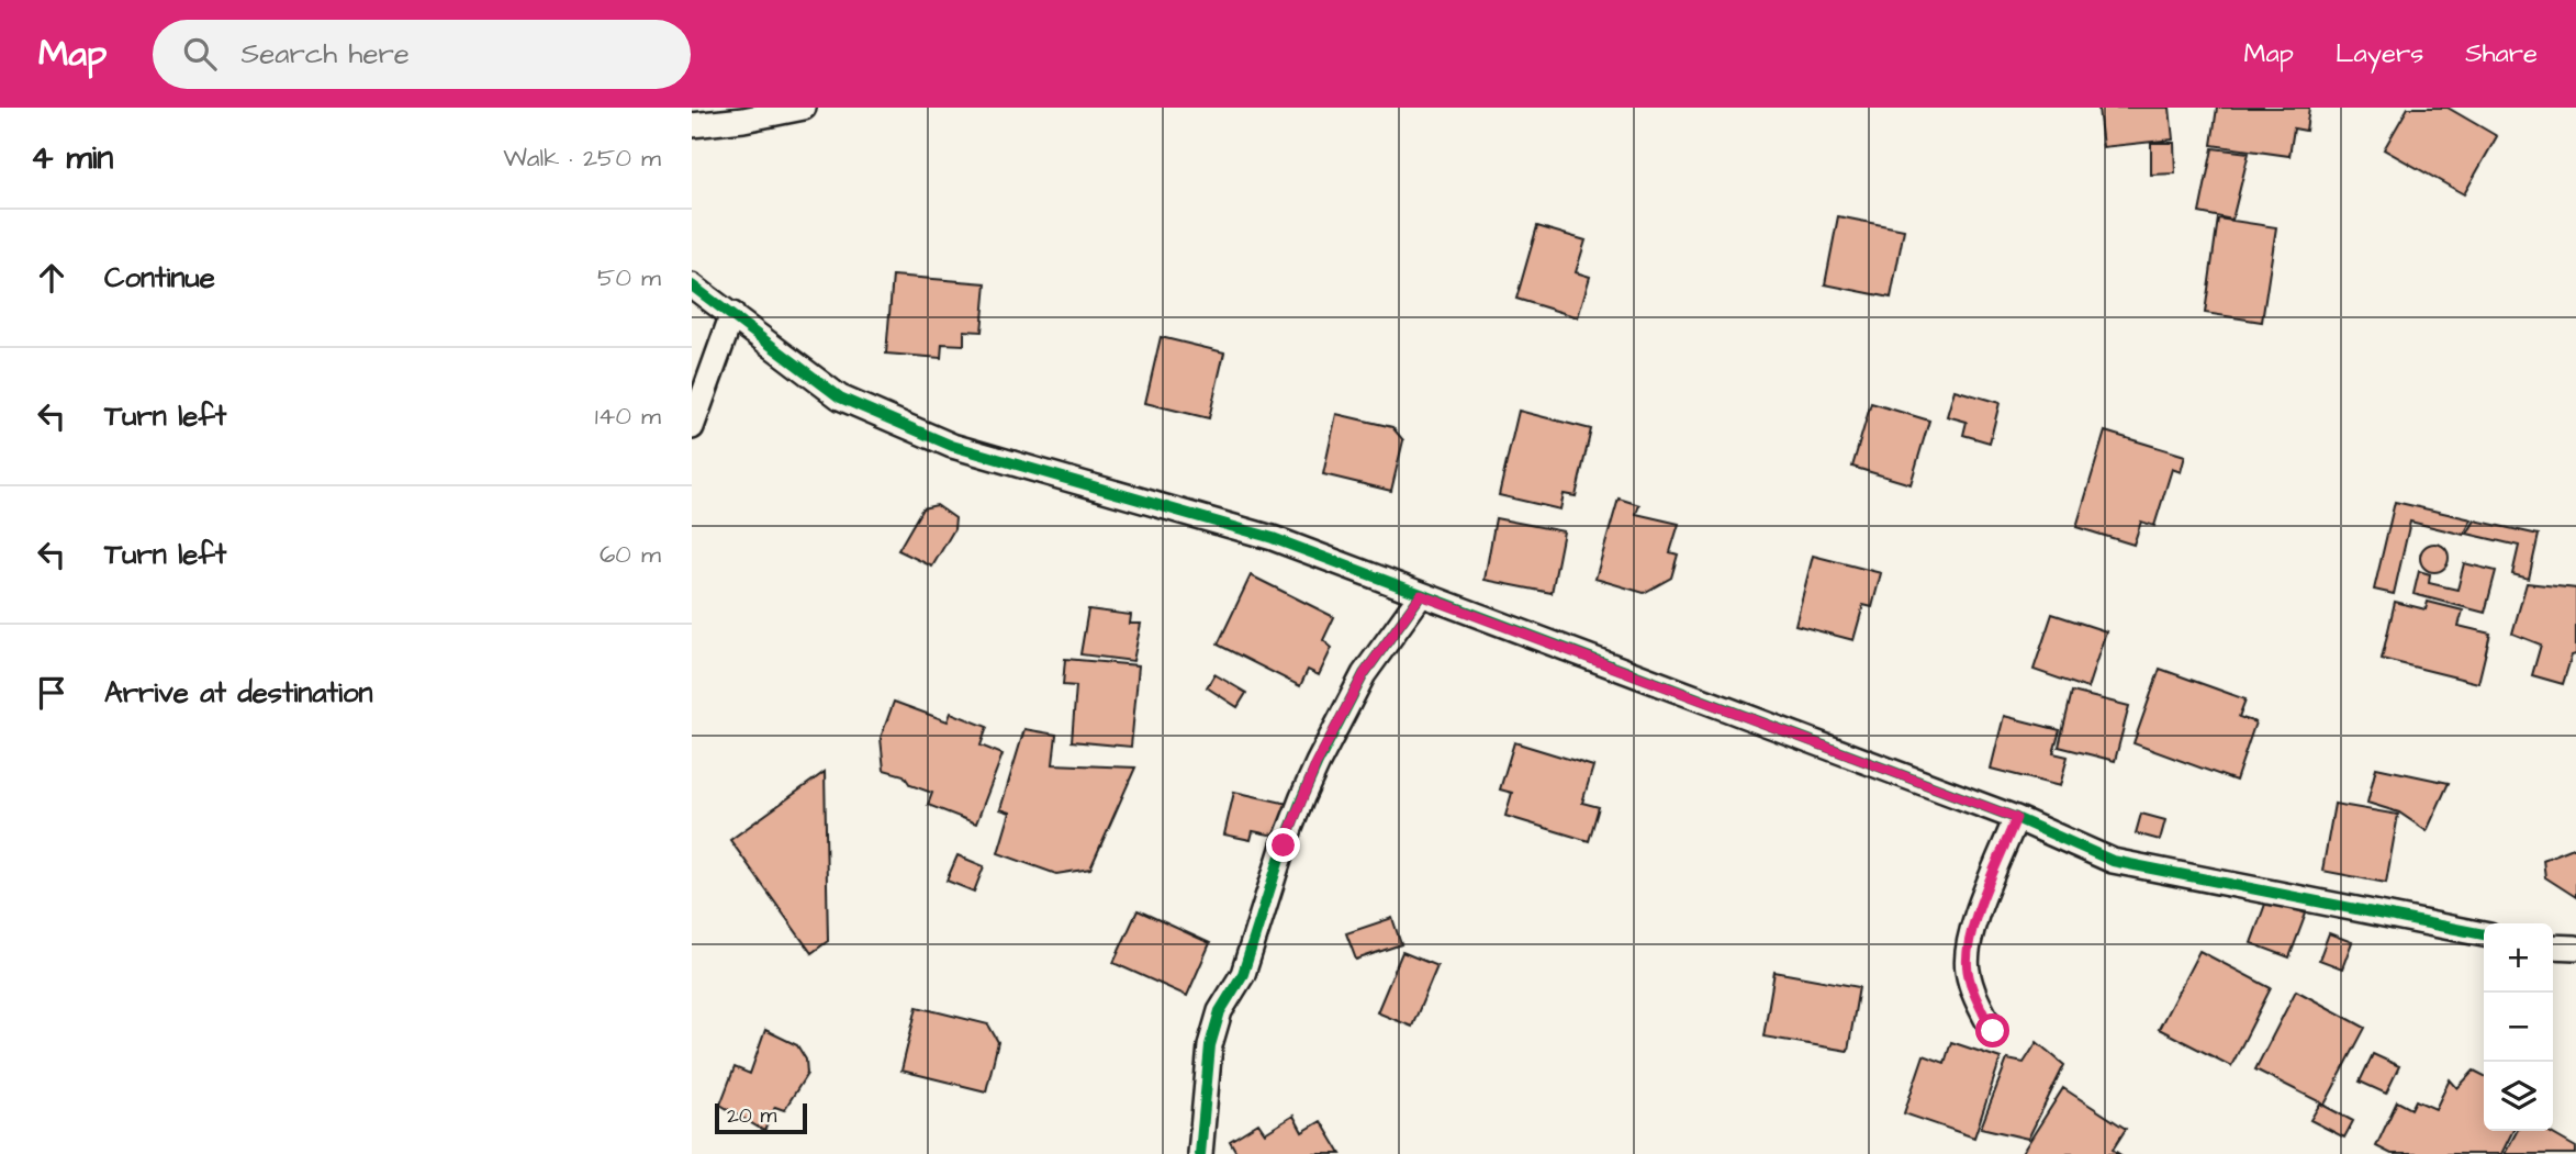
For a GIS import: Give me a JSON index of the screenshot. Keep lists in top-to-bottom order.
{
  "scale_bar": "20 m",
  "page": {
    "header": "Map",
    "search": "Search here",
    "nav": ["Map", "Layers", "Share"],
    "heading": ["4 min", "Walk · 250 m"],
    "list": [
      ["Continue", "50 m"],
      ["Turn left", "140 m"],
      ["Turn left", "60 m"],
      "Arrive at destination"
    ],
    "map_buttons": ["+", "−"],
    "scale": "20 m"
  }
}
